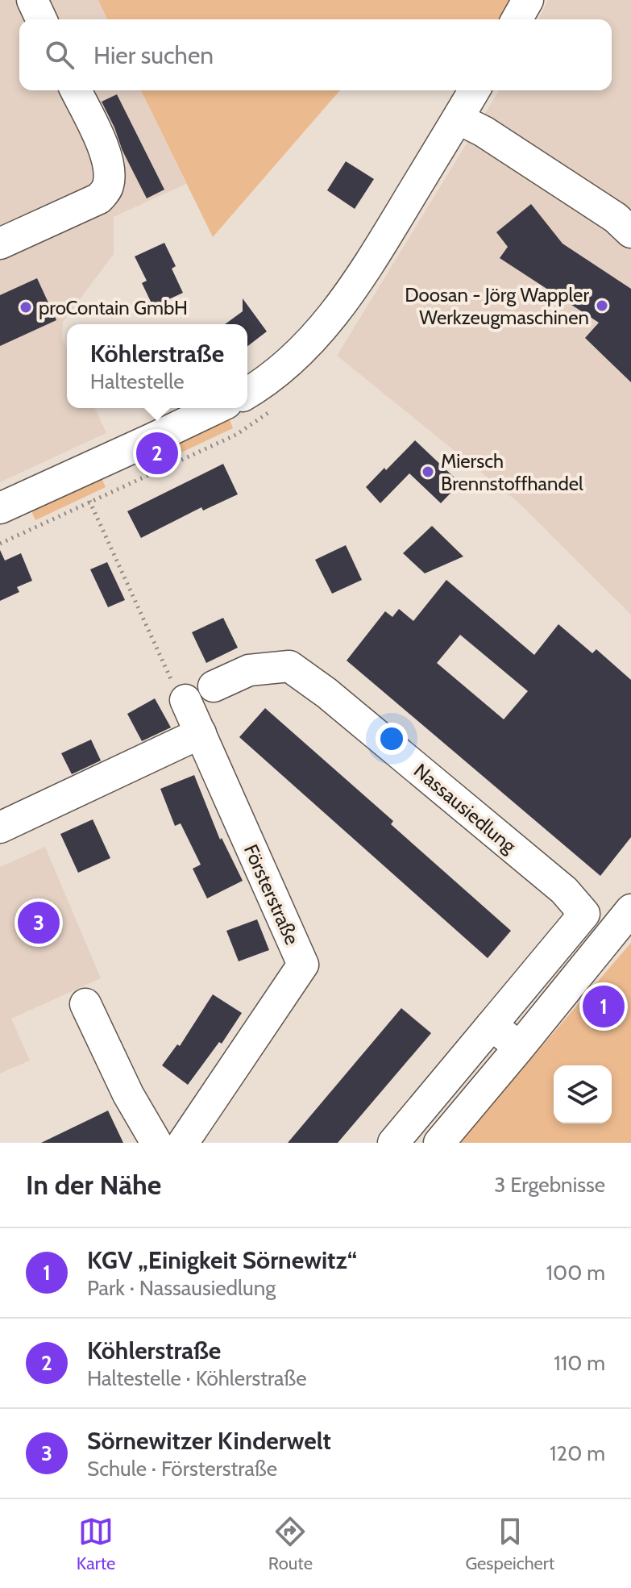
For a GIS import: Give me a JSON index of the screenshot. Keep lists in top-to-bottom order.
{
  "streets": {
    "street": ["Nassausiedlung", "Försterstraße"]
  },
  "places": ["Doosan - Jörg Wappler Werkzeugmaschinen", "proContain GmbH", "Miersch Brennstoffhandel"],
  "page": {
    "search": "Hier suchen",
    "popup": ["Köhlerstraße", "Haltestelle"],
    "pins": ["2", "3", "1"],
    "heading": ["In der Nähe", "3 Ergebnisse"],
    "list": [
      {
        "mark": "1",
        "name": "KGV „Einigkeit Sörnewitz“",
        "note": "Park · Nassausiedlung",
        "value": "100 m"
      },
      {
        "mark": "2",
        "name": "Köhlerstraße",
        "note": "Haltestelle · Köhlerstraße",
        "value": "110 m"
      },
      {
        "mark": "3",
        "name": "Sörnewitzer Kinderwelt",
        "note": "Schule · Försterstraße",
        "value": "120 m"
      }
    ],
    "nav": ["Karte", "Route", "Gespeichert"]
  }
}
